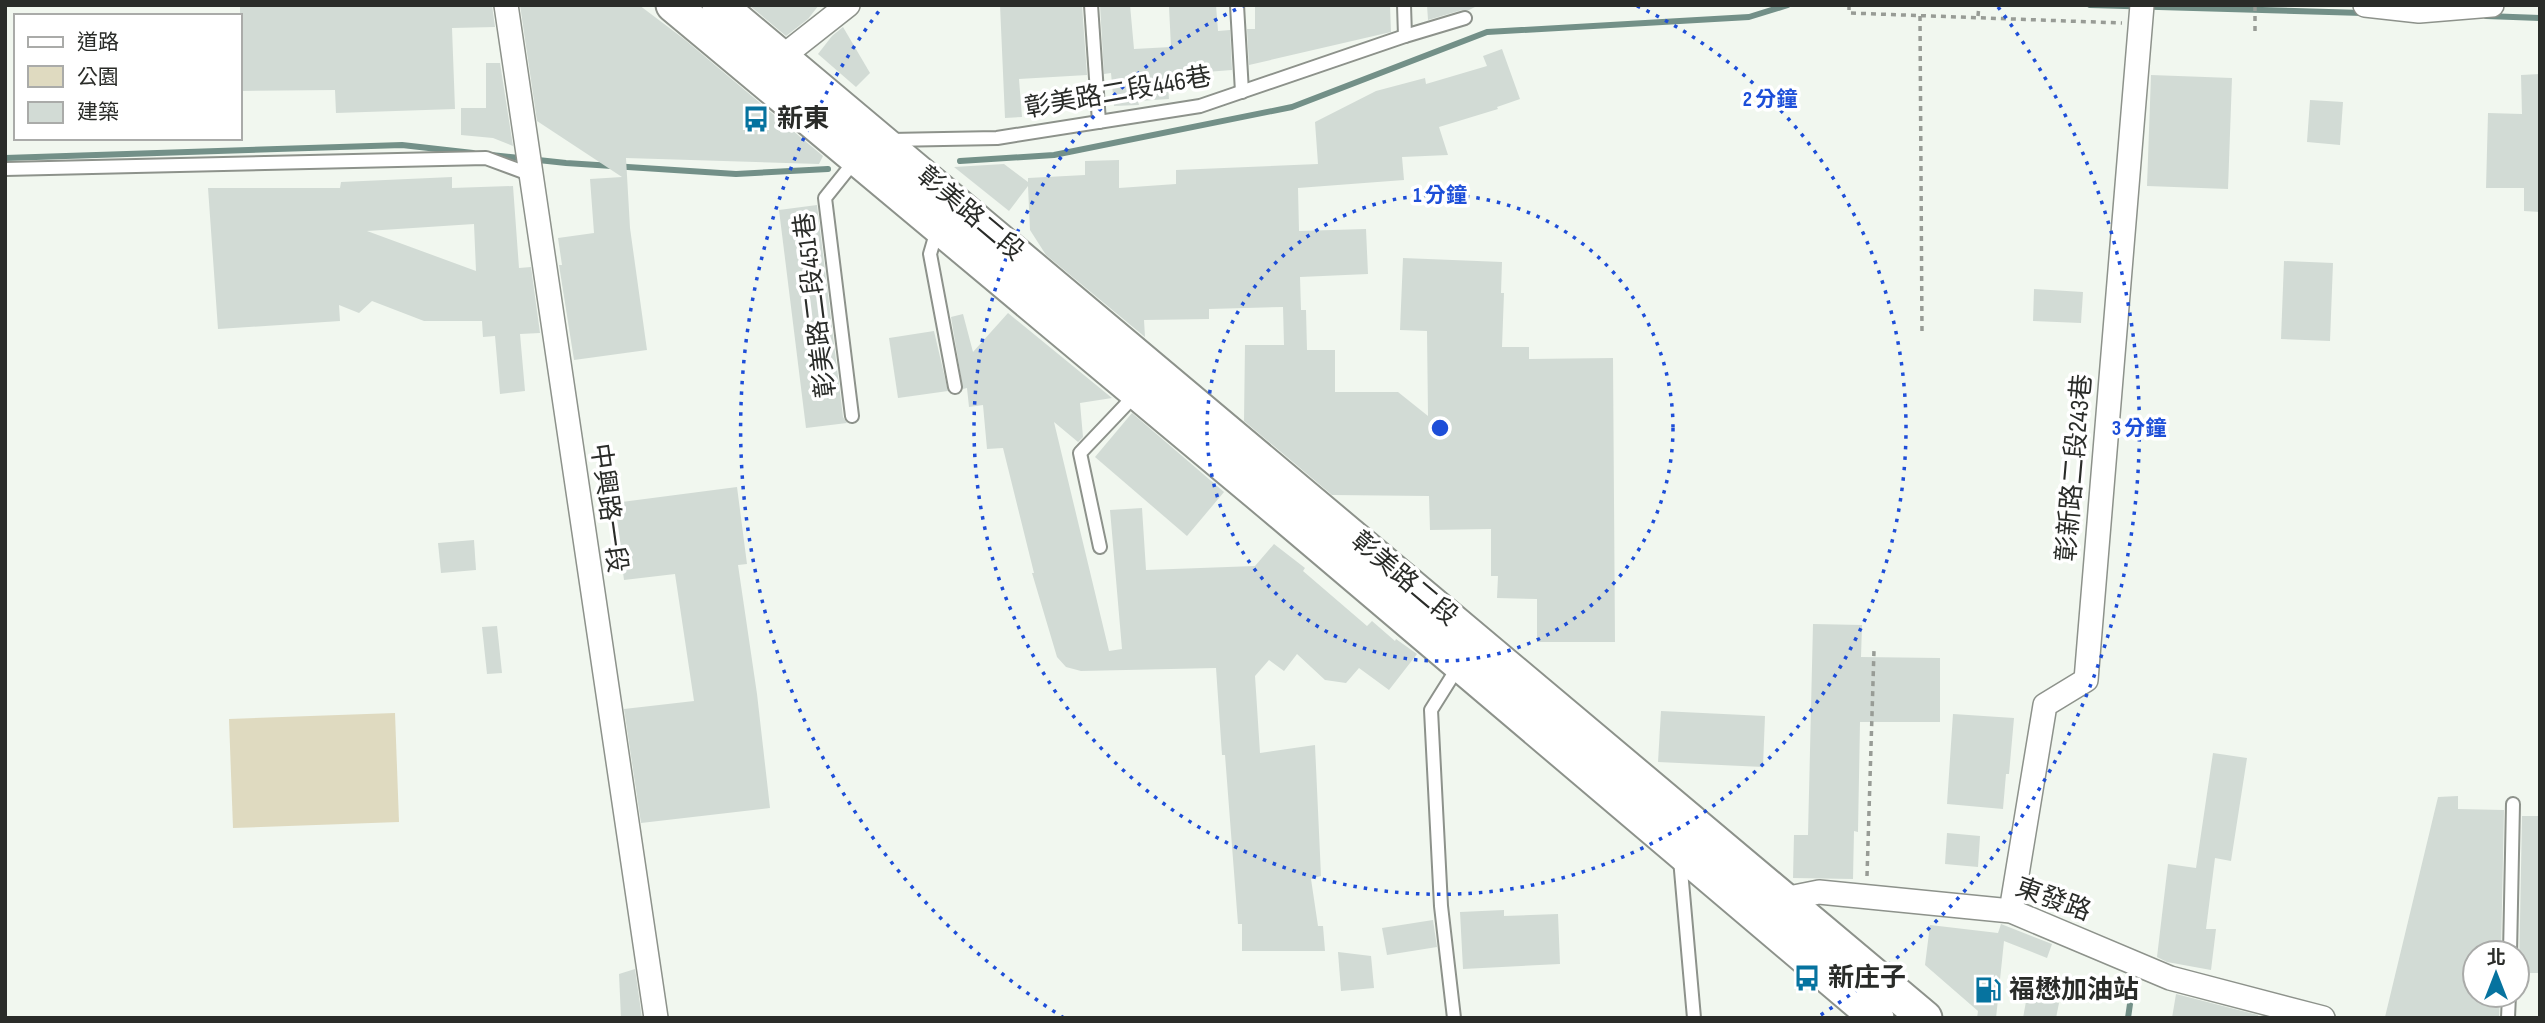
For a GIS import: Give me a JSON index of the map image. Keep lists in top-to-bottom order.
{
  "streets": {
    "main road": ["彰美路二段"],
    "street": ["彰新路二段243巷", "中興路一段", "東發路"],
    "lane": ["彰美路二段446巷", "彰美路二段451巷"]
  },
  "crossings": [
    ["彰美路二段446巷", "彰美路二段"],
    ["彰美路二段446巷", "彰美路二段451巷"],
    ["彰美路二段", "彰美路二段451巷"],
    ["彰美路二段", "東發路"],
    ["彰新路二段243巷", "東發路"]
  ],
  "places": {
    "bus stop": ["新東", "新庄子"],
    "fuel station": ["福懋加油站"]
  },
  "legend": ["道路", "公園", "建築"],
  "north": "top",
  "rings": ["2 分鐘", "1 分鐘", "3 分鐘"]
}
